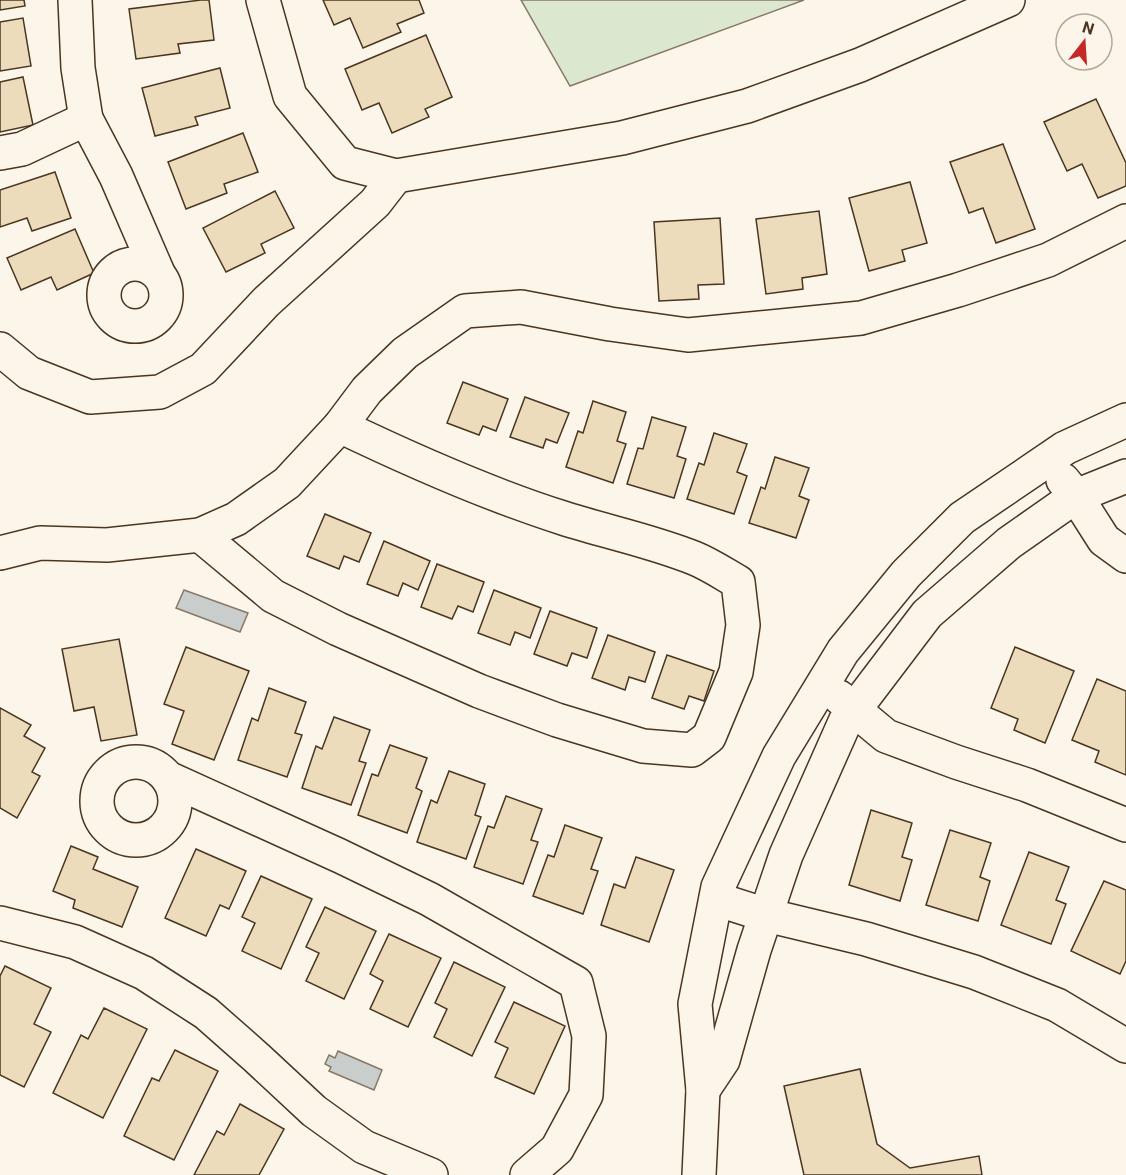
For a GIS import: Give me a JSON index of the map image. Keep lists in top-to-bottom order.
{
  "north": "top"
}
